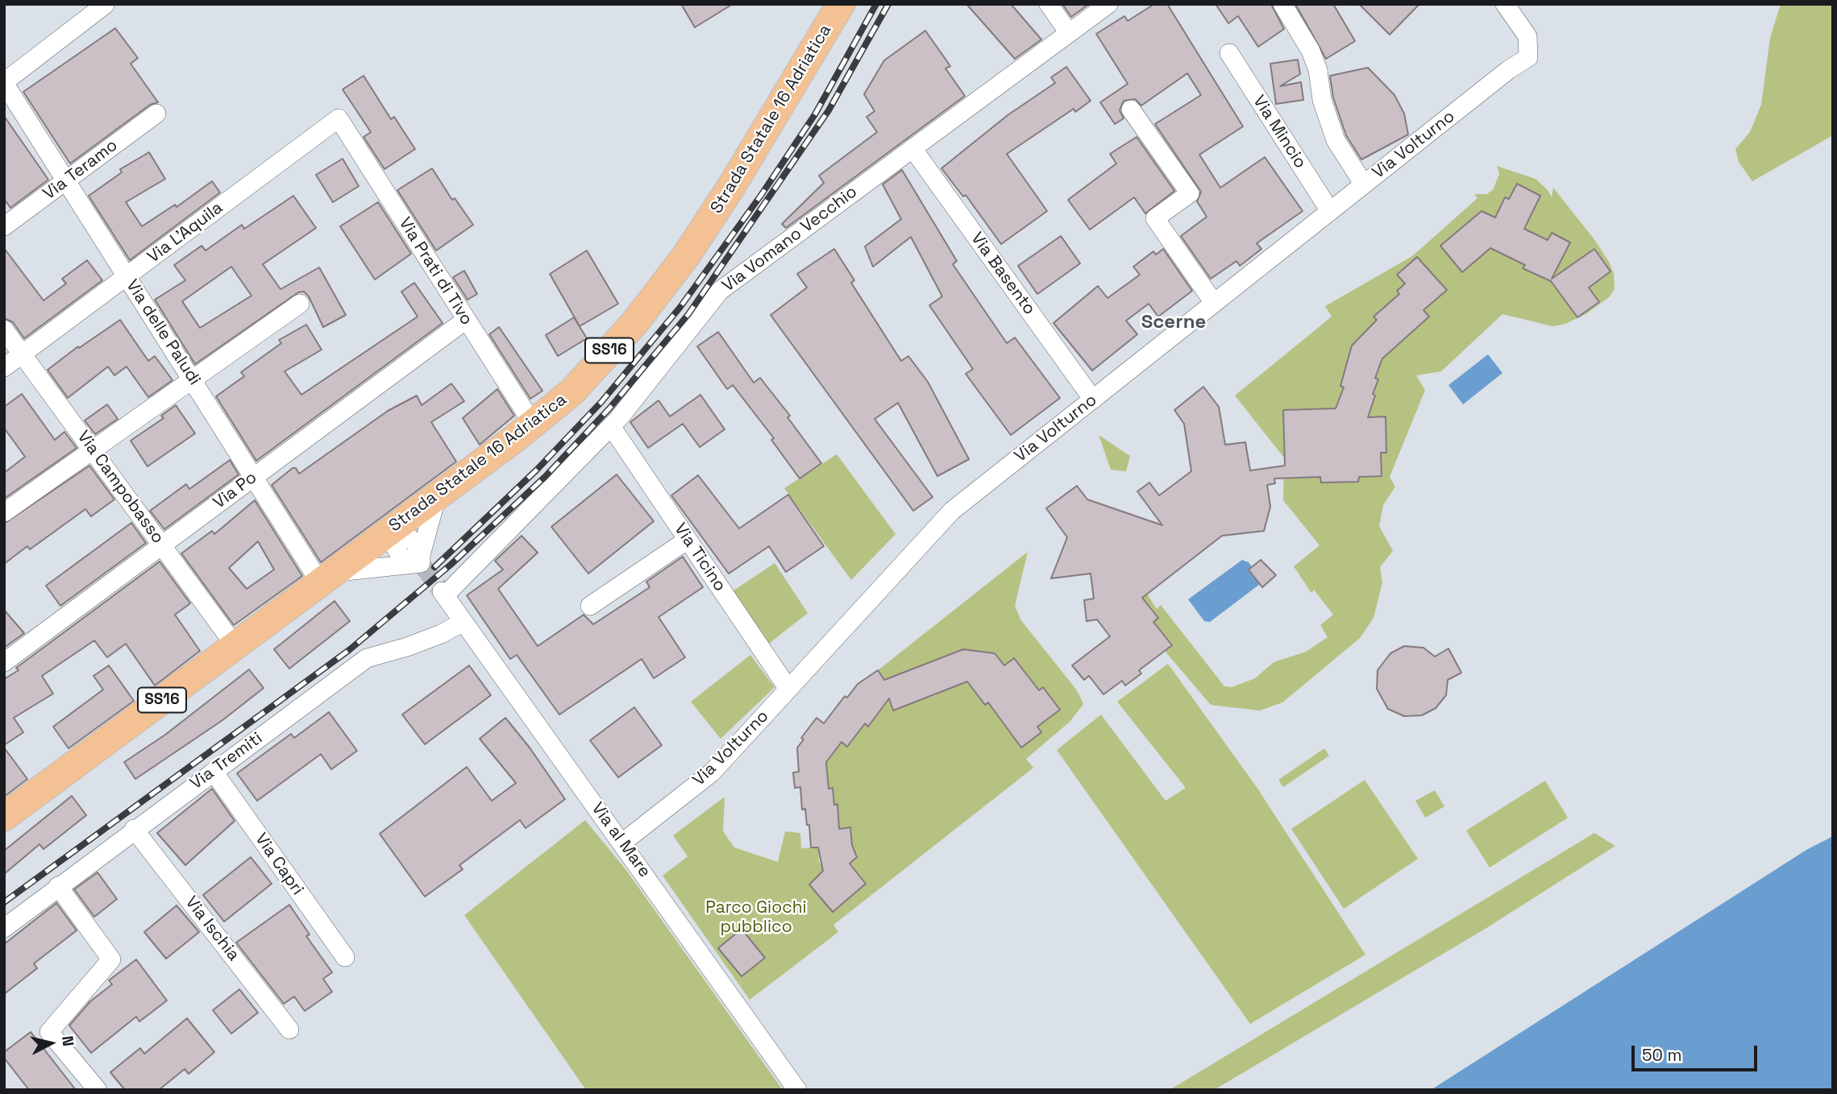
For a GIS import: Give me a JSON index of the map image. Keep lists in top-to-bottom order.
{
  "streets": {
    "main road": ["Strada Statale 16 Adriatica", "SS16"],
    "street": [
      "Via Mincio",
      "Via Volturno",
      "Via Teramo",
      "Via L'Aquila",
      "Via Vomano Vecchio",
      "Via Prati di Tivo",
      "Via Basento",
      "Via delle Paludi",
      "Via Campobasso",
      "Via Po",
      "Via Ticino",
      "Via Tremiti",
      "Via al Mare",
      "Via Capri",
      "Via Ischia"
    ]
  },
  "crossings": [
    ["Strada Statale 16 Adriatica", "Via Prati di Tivo"],
    ["Strada Statale 16 Adriatica", "Via delle Paludi"],
    ["Strada Statale 16 Adriatica", "Via Campobasso"],
    ["Via Mincio", "Via Volturno"],
    ["Via Volturno", "Via Basento"],
    ["Via Volturno", "Via Ticino"],
    ["Via Volturno", "Via al Mare"],
    ["Via Teramo", "Via delle Paludi"],
    ["Via L'Aquila", "Via Prati di Tivo"],
    ["Via L'Aquila", "Via delle Paludi"],
    ["Via L'Aquila", "Via Campobasso"],
    ["Via Vomano Vecchio", "Via Basento"],
    ["Via Vomano Vecchio", "Via Ticino"],
    ["Via Vomano Vecchio", "Via al Mare"],
    ["Via Prati di Tivo", "Via Po"],
    ["Via delle Paludi", "Via Po"],
    ["Via Campobasso", "Via Po"],
    ["Via Tremiti", "Via al Mare"],
    ["Via Tremiti", "Via Capri"],
    ["Via Tremiti", "Via Ischia"]
  ],
  "districts": ["Scerne"],
  "parks": ["Parco Giochi pubblico"],
  "scale_bar": "50 m",
  "north": "right"
}
